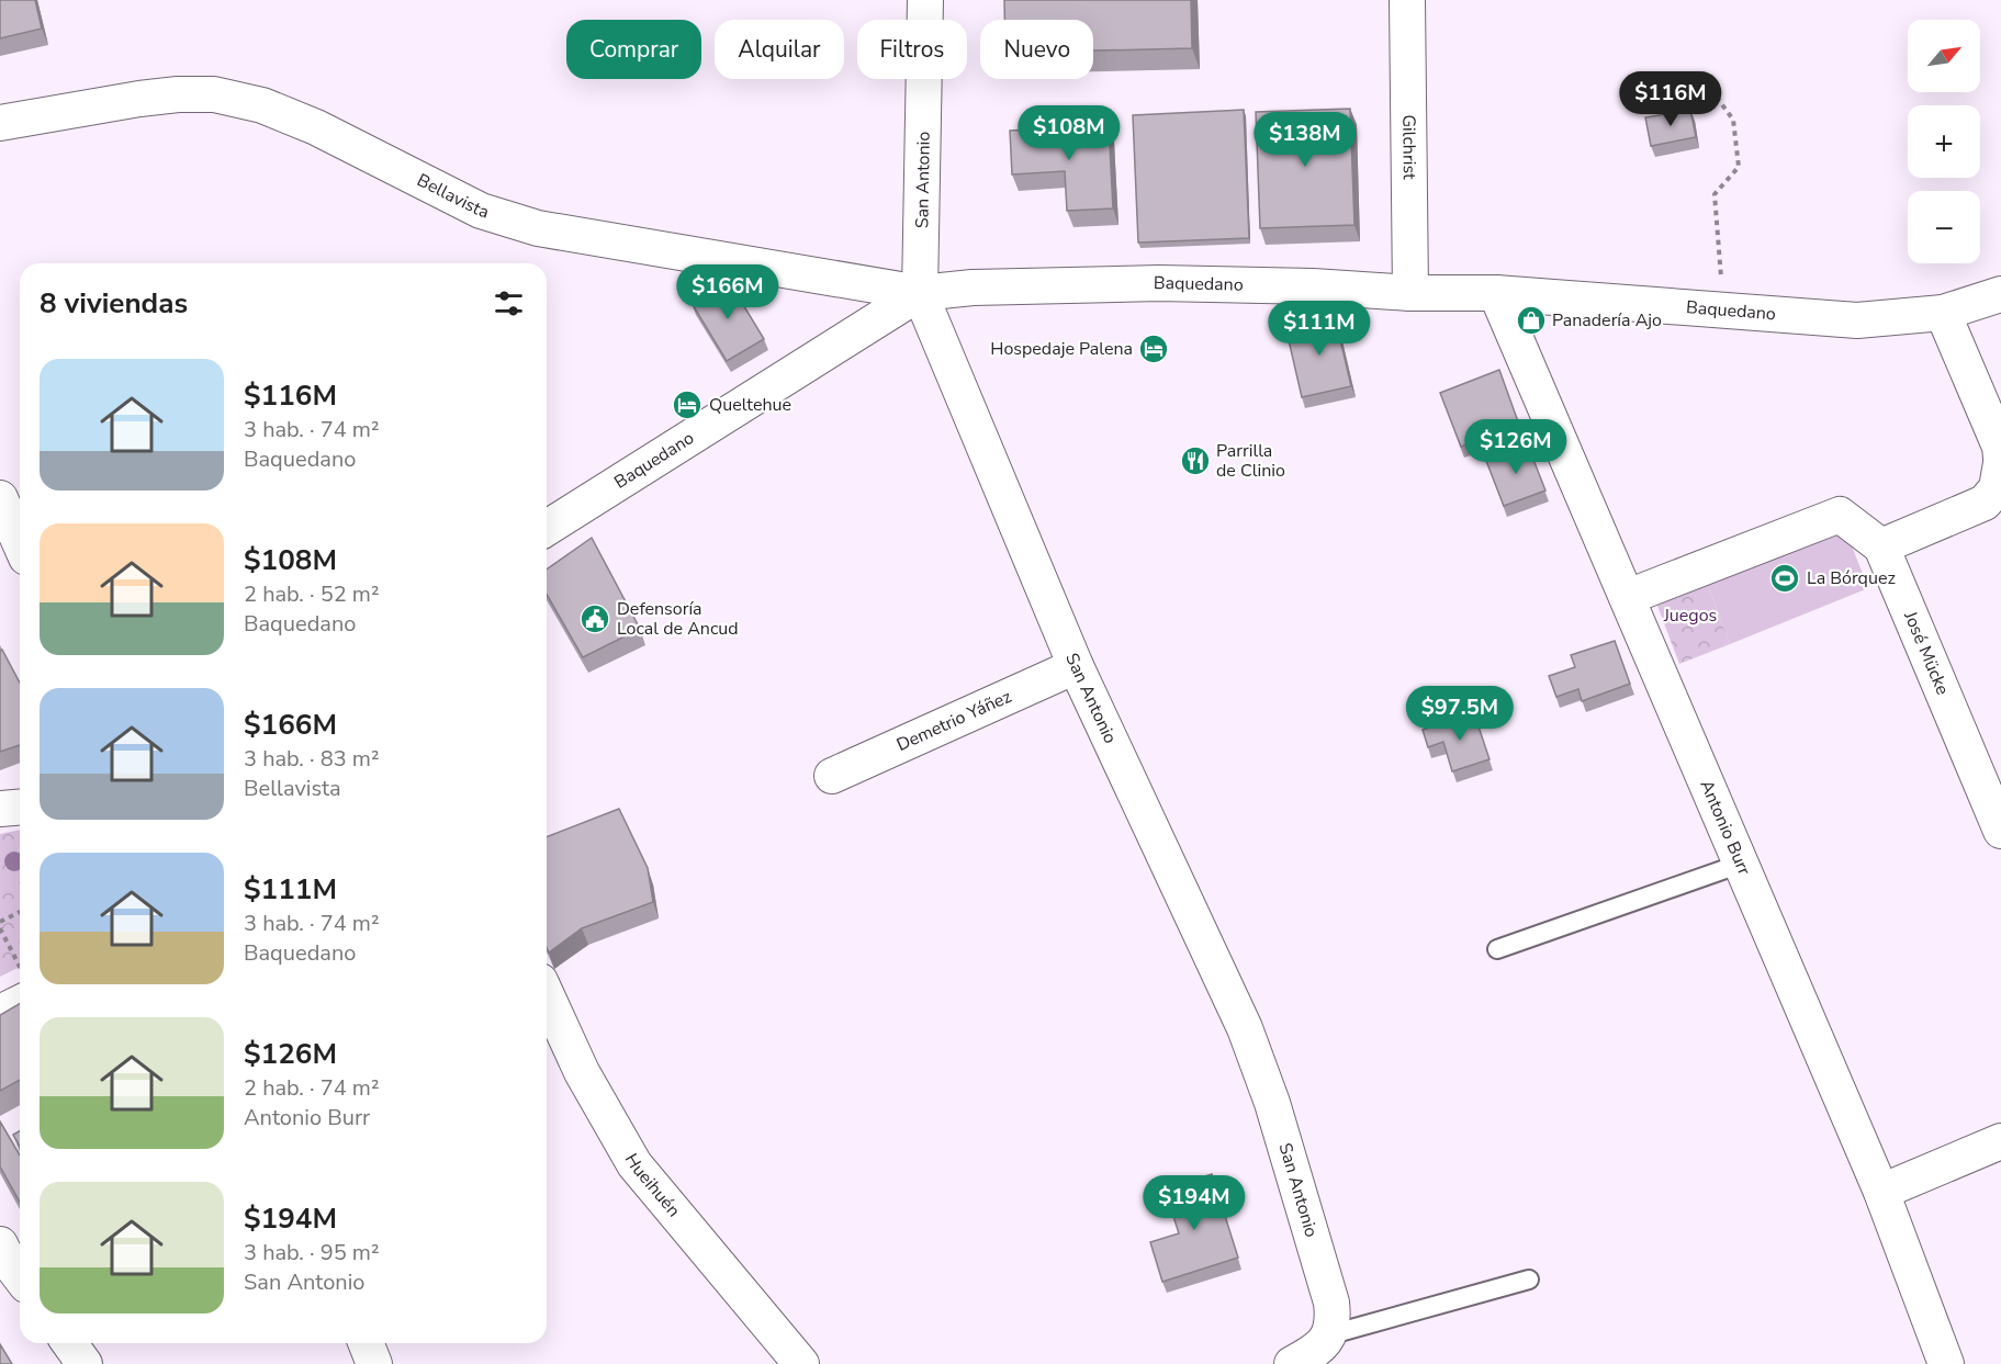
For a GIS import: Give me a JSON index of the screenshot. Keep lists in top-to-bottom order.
{
  "streets": {
    "street": [
      "Gilchrist",
      "San Antonio",
      "Bellavista",
      "Baquedano",
      "José Mücke",
      "Demetrio Yáñez",
      "Antonio Burr",
      "Hueihuén"
    ]
  },
  "crossings": [
    ["Gilchrist", "Baquedano"],
    ["San Antonio", "Bellavista"],
    ["San Antonio", "Baquedano"],
    ["San Antonio", "Demetrio Yáñez"],
    ["Bellavista", "Baquedano"],
    ["Baquedano", "Antonio Burr"]
  ],
  "parks": ["Juegos"],
  "places": {
    "shop": ["Panadería Ajo"],
    "hotel": ["Hospedaje Palena", "Queltehue"],
    "restaurant": ["Parrilla de Clinio"],
    "sports": ["La Bórquez"],
    "public building": ["Defensoría Local de Ancud"]
  },
  "north": "top right",
  "page": {
    "map_buttons": ["+", "−"],
    "chip": [
      "Comprar",
      "Alquilar",
      "Filtros",
      "Nuevo"
    ],
    "price": [
      "$116M",
      "$108M",
      "$138M",
      "$166M",
      "$111M",
      "$126M",
      "$97.5M",
      "$194M"
    ],
    "heading": "8 viviendas",
    "list": [
      {
        "name": "$116M",
        "note": "3 hab. · 74 m² · Baquedano"
      },
      {
        "name": "$108M",
        "note": "2 hab. · 52 m² · Baquedano"
      },
      {
        "name": "$166M",
        "note": "3 hab. · 83 m² · Bellavista"
      },
      {
        "name": "$111M",
        "note": "3 hab. · 74 m² · Baquedano"
      },
      {
        "name": "$126M",
        "note": "2 hab. · 74 m² · Antonio Burr"
      },
      {
        "name": "$194M",
        "note": "3 hab. · 95 m² · San Antonio"
      }
    ]
  }
}
